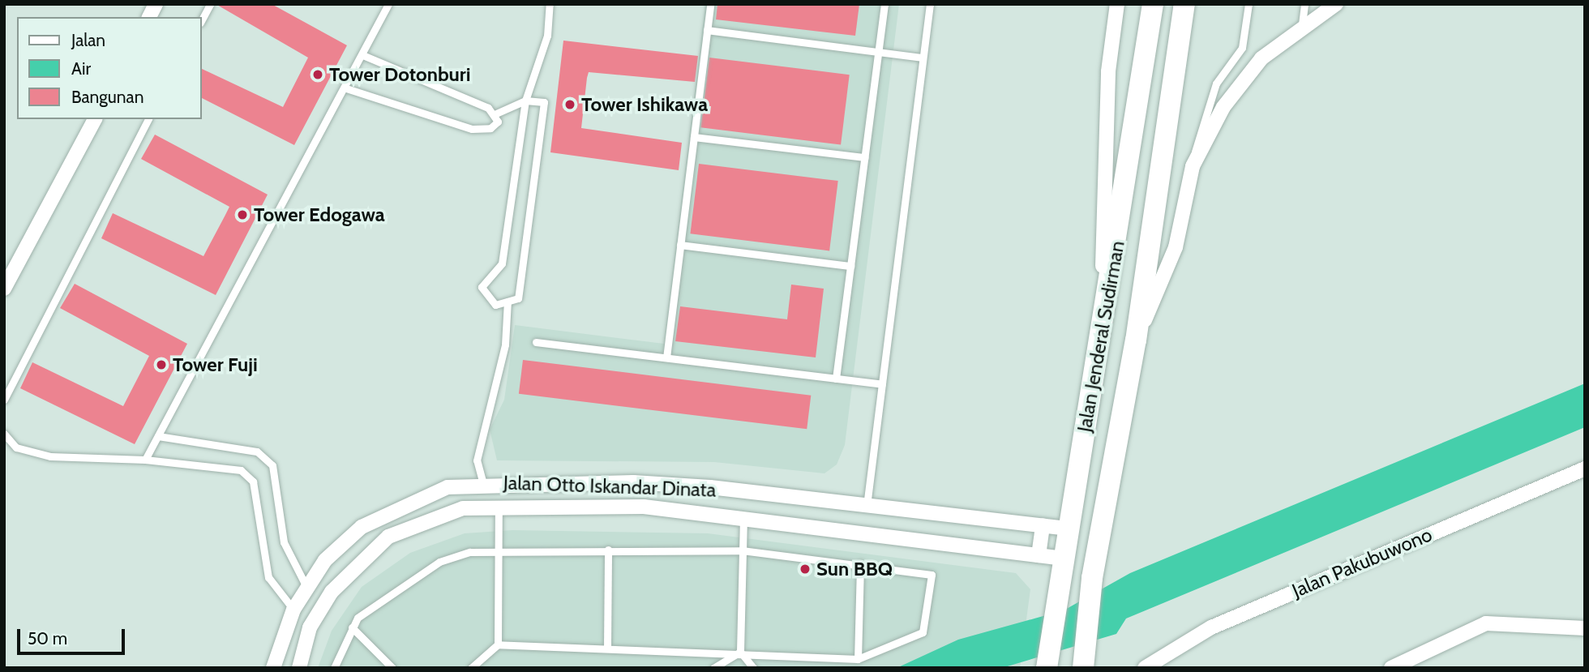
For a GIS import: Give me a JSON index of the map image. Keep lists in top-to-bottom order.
{
  "streets": {
    "main road": ["Jalan Jenderal Sudirman"],
    "street": ["Jalan Otto Iskandar Dinata", "Jalan Pakubuwono"]
  },
  "crossings": [
    ["Jalan Jenderal Sudirman", "Jalan Otto Iskandar Dinata"]
  ],
  "places": [
    "Tower Dotonburi",
    "Tower Ishikawa",
    "Tower Edogawa",
    "Tower Fuji",
    "Sun BBQ"
  ],
  "legend": ["Jalan", "Air", "Bangunan"],
  "scale_bar": "50 m"
}
